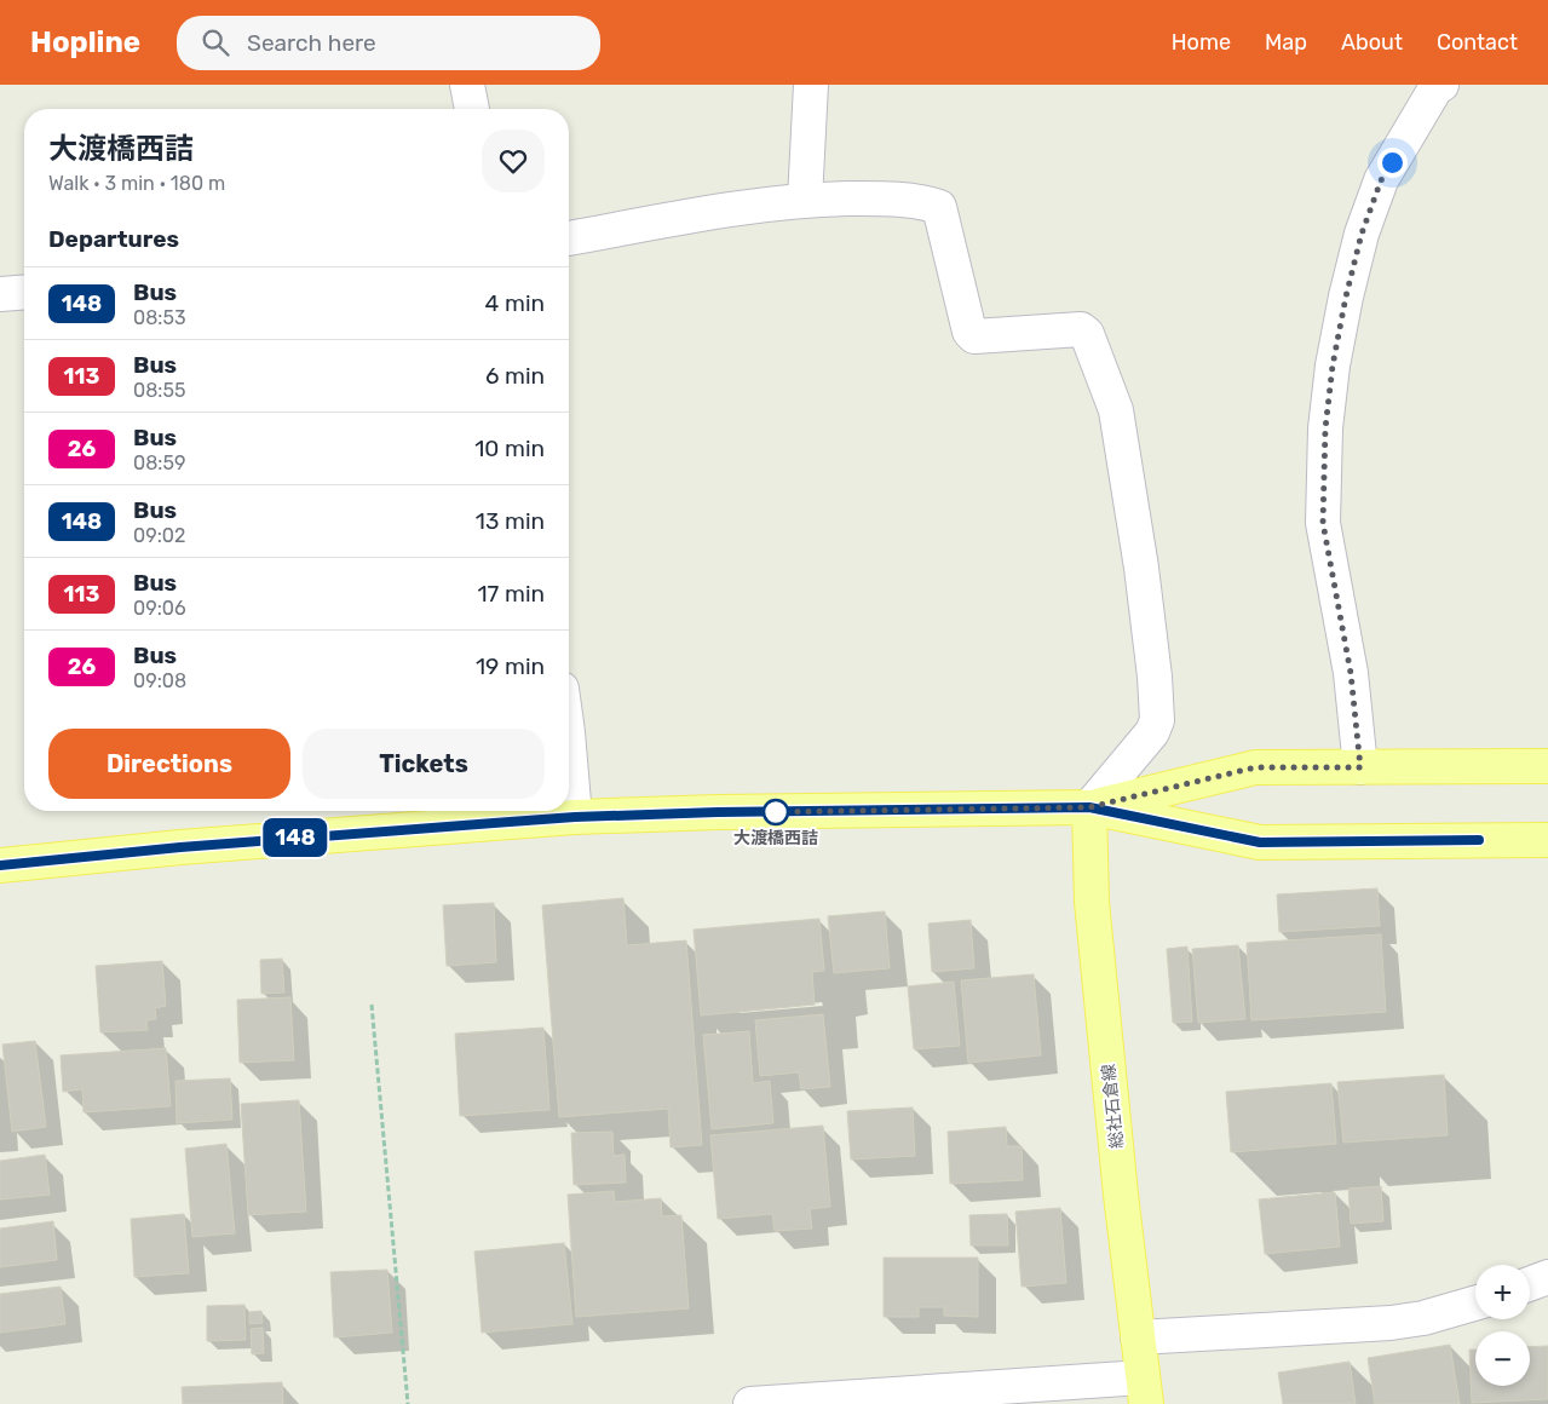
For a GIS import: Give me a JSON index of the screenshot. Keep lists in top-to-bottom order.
{
  "streets": {
    "main road": ["総社石倉線"]
  },
  "places": ["大渡橋西詰"],
  "lines": ["bus line 148"],
  "page": {
    "header": "Hopline",
    "search": "Search here",
    "nav": [
      "Home",
      "Map",
      "About",
      "Contact"
    ],
    "on_map": "148",
    "heading": [
      ["大渡橋西詰", "Walk · 3 min · 180 m"],
      "Departures"
    ],
    "list": [
      {
        "mark": "148",
        "name": "Bus",
        "note": "08:53",
        "value": "4 min"
      },
      {
        "mark": "113",
        "name": "Bus",
        "note": "08:55",
        "value": "6 min"
      },
      {
        "mark": "26",
        "name": "Bus",
        "note": "08:59",
        "value": "10 min"
      },
      {
        "mark": "148",
        "name": "Bus",
        "note": "09:02",
        "value": "13 min"
      },
      {
        "mark": "113",
        "name": "Bus",
        "note": "09:06",
        "value": "17 min"
      },
      {
        "mark": "26",
        "name": "Bus",
        "note": "09:08",
        "value": "19 min"
      }
    ],
    "buttons": ["Directions", "Tickets"],
    "map_buttons": ["+", "−"]
  }
}
